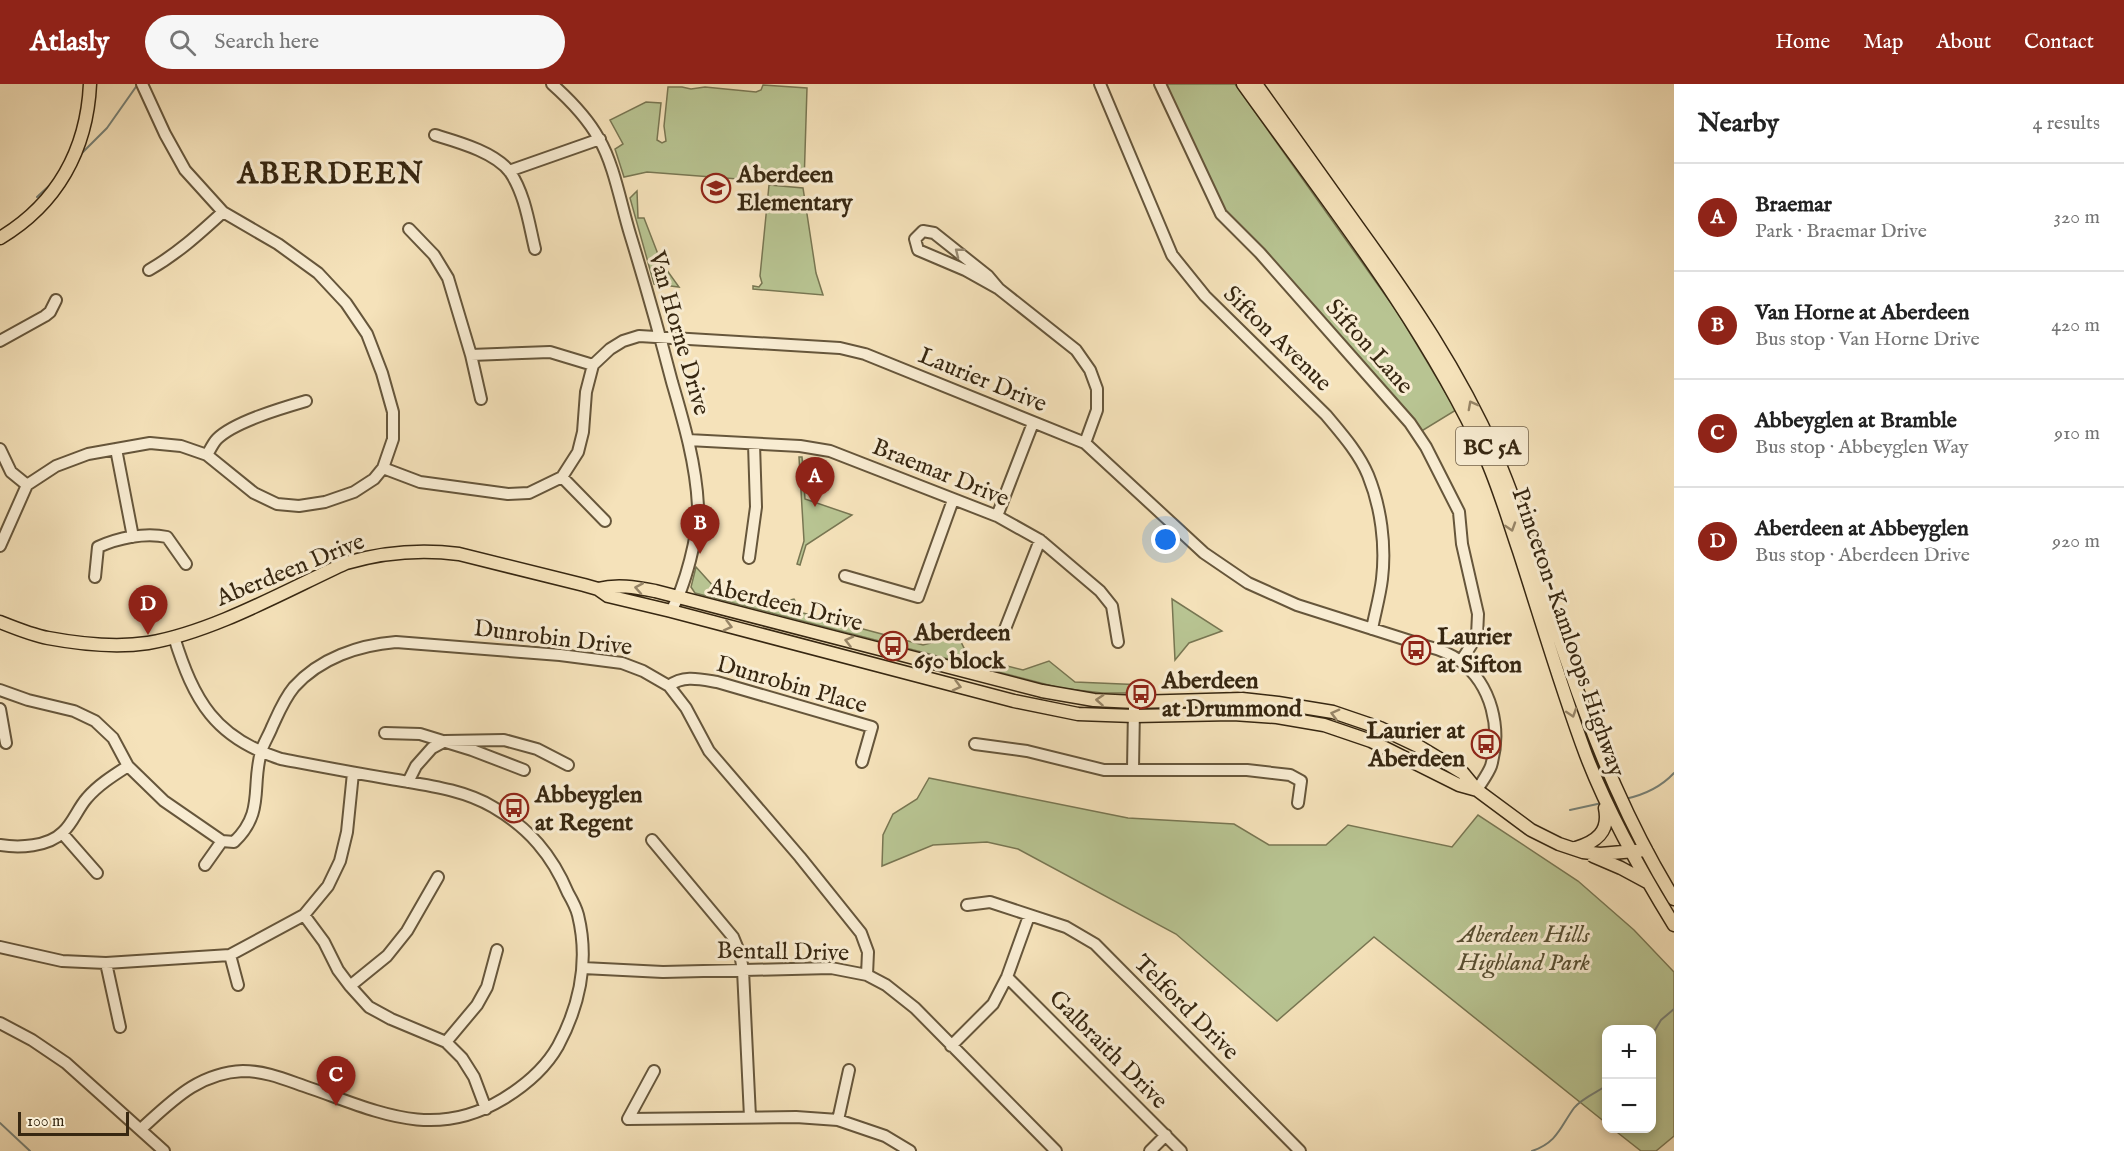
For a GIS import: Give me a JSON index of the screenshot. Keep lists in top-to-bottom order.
{
  "streets": {
    "main road": ["BC 5A", "Aberdeen Drive", "Princeton-Kamloops Highway"],
    "street": [
      "Van Horne Drive",
      "Sifton Avenue",
      "Sifton Lane",
      "Laurier Drive",
      "Braemar Drive",
      "Dunrobin Drive",
      "Dunrobin Place",
      "Bentall Drive",
      "Telford Drive",
      "Galbraith Drive"
    ]
  },
  "crossings": [
    ["Van Horne Drive", "Laurier Drive"],
    ["Van Horne Drive", "Braemar Drive"],
    ["Van Horne Drive", "Aberdeen Drive"],
    ["Sifton Avenue", "Laurier Drive"],
    ["Sifton Lane", "Laurier Drive"],
    ["Laurier Drive", "Aberdeen Drive"],
    ["Aberdeen Drive", "Princeton-Kamloops Highway"],
    ["Dunrobin Drive", "Dunrobin Place"],
    ["Dunrobin Drive", "Bentall Drive"]
  ],
  "districts": ["ABERDEEN"],
  "parks": ["Aberdeen Hills Highland Park"],
  "places": {
    "school or university": ["Aberdeen Elementary"],
    "bus stop": [
      "Aberdeen 650 block",
      "Laurier at Sifton",
      "Aberdeen at Drummond",
      "Laurier at Aberdeen",
      "Abbeyglen at Regent"
    ]
  },
  "scale_bar": "100 m",
  "page": {
    "header": "Atlasly",
    "search": "Search here",
    "nav": [
      "Home",
      "Map",
      "About",
      "Contact"
    ],
    "heading": ["Nearby", "4 results"],
    "list": [
      {
        "mark": "A",
        "name": "Braemar",
        "note": "Park · Braemar Drive",
        "value": "320 m"
      },
      {
        "mark": "B",
        "name": "Van Horne at Aberdeen",
        "note": "Bus stop · Van Horne Drive",
        "value": "420 m"
      },
      {
        "mark": "C",
        "name": "Abbeyglen at Bramble",
        "note": "Bus stop · Abbeyglen Way",
        "value": "910 m"
      },
      {
        "mark": "D",
        "name": "Aberdeen at Abbeyglen",
        "note": "Bus stop · Aberdeen Drive",
        "value": "920 m"
      }
    ],
    "pins": [
      "A",
      "B",
      "D",
      "C"
    ],
    "map_buttons": ["+", "−"],
    "scale": "100 m"
  }
}
